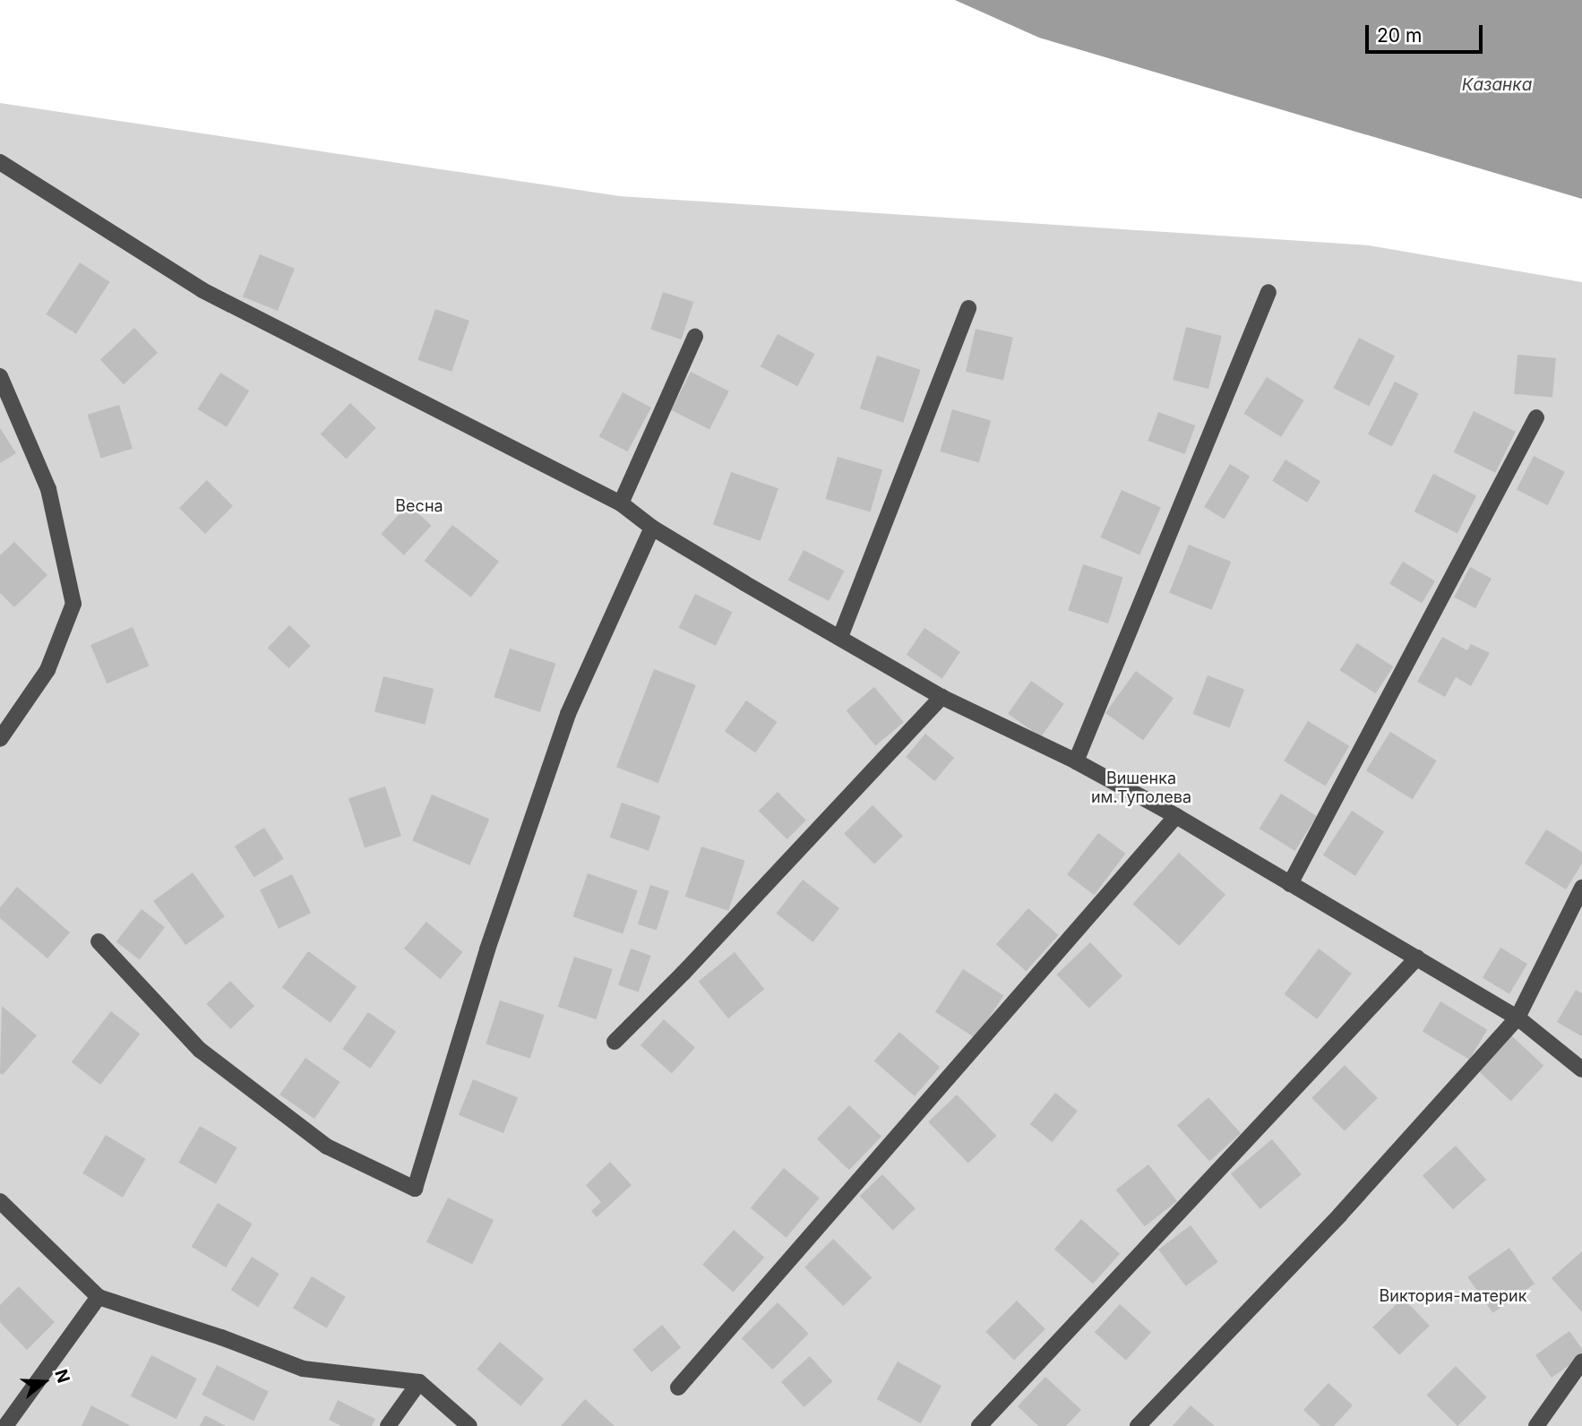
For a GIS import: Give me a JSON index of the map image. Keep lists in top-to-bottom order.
{
  "water": ["Казанка"],
  "parks": ["Весна", "Вишенка им.Туполева", "Виктория-материк"],
  "scale_bar": "20 m",
  "north": "right"
}
